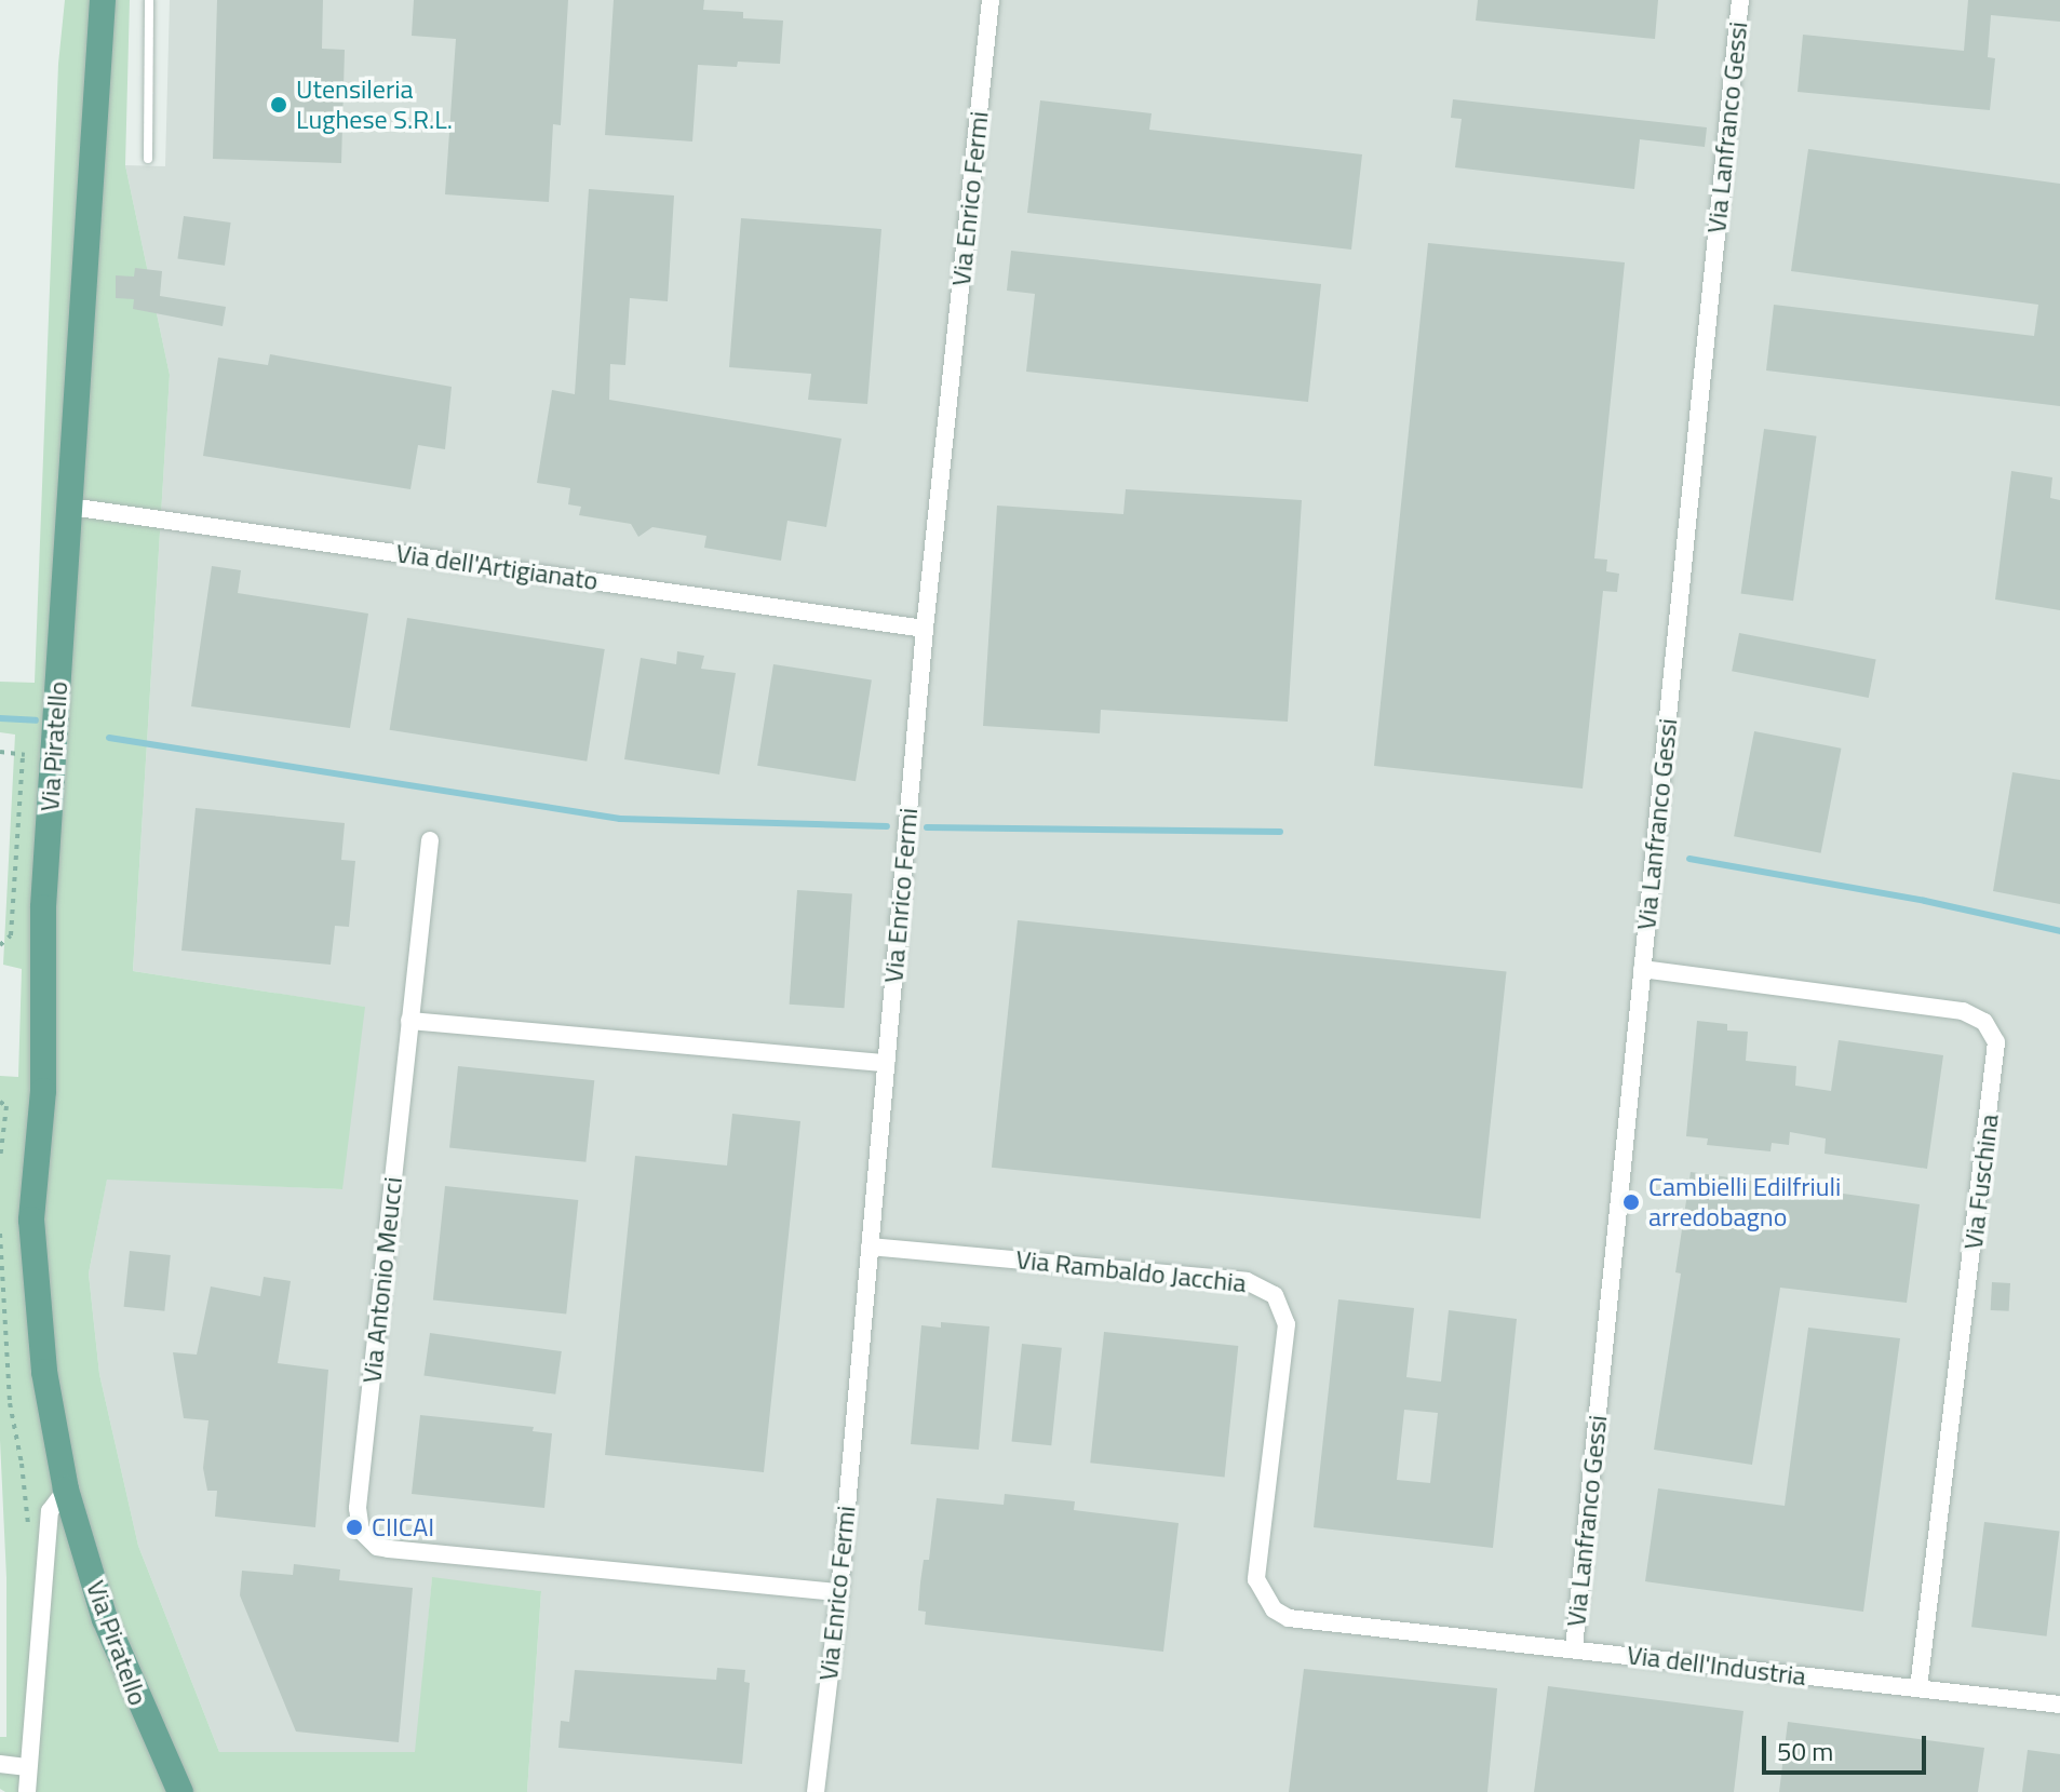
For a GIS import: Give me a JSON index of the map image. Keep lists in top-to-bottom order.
{
  "streets": {
    "main road": ["Via Piratello"],
    "street": [
      "Via Lanfranco Gessi",
      "Via Enrico Fermi",
      "Via dell'Artigianato",
      "Via Fuschina",
      "Via Rambaldo Jacchia",
      "Via Antonio Meucci",
      "Via dell'Industria"
    ]
  },
  "crossings": [
    ["Via Lanfranco Gessi", "Via Fuschina"],
    ["Via Lanfranco Gessi", "Via dell'Industria"],
    ["Via Enrico Fermi", "Via dell'Artigianato"],
    ["Via Enrico Fermi", "Via Rambaldo Jacchia"],
    ["Via Enrico Fermi", "Via Antonio Meucci"],
    ["Via dell'Artigianato", "Via Piratello"],
    ["Via Fuschina", "Via dell'Industria"],
    ["Via Rambaldo Jacchia", "Via dell'Industria"]
  ],
  "places": ["Utensileria Lughese S.R.L.", "Cambielli Edilfriuli arredobagno", "CIICAI"],
  "scale_bar": "50 m"
}
